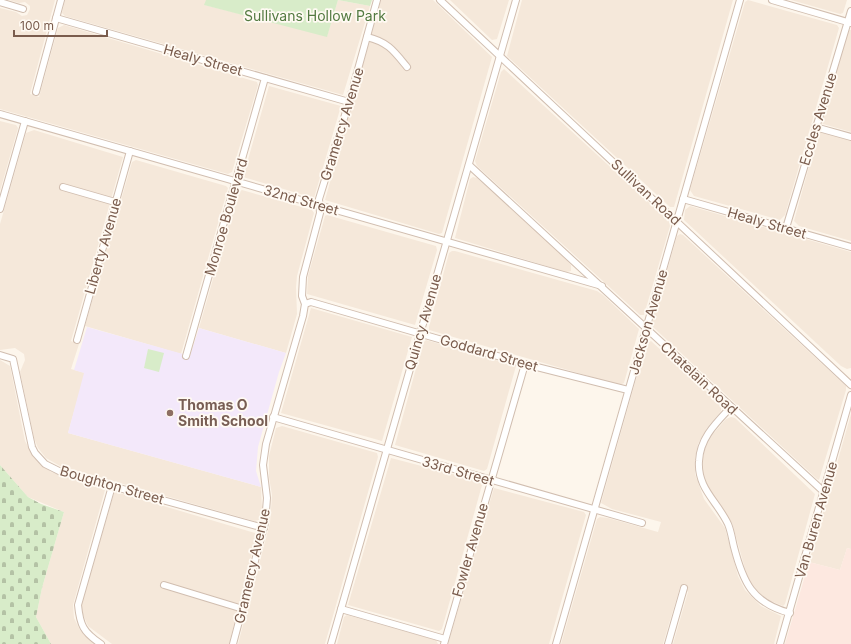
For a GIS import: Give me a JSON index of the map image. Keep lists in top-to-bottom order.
{
  "streets": {
    "street": [
      "Healy Street",
      "Eccles Avenue",
      "Gramercy Avenue",
      "Sullivan Road",
      "32nd Street",
      "Monroe Boulevard",
      "Liberty Avenue",
      "Quincy Avenue",
      "Jackson Avenue",
      "Goddard Street",
      "Chatelain Road",
      "33rd Street",
      "Boughton Street",
      "Van Buren Avenue",
      "Fowler Avenue"
    ]
  },
  "crossings": [
    ["Healy Street", "Eccles Avenue"],
    ["Healy Street", "Gramercy Avenue"],
    ["Healy Street", "Monroe Boulevard"],
    ["Healy Street", "Jackson Avenue"],
    ["Gramercy Avenue", "32nd Street"],
    ["Gramercy Avenue", "Goddard Street"],
    ["Gramercy Avenue", "33rd Street"],
    ["Gramercy Avenue", "Boughton Street"],
    ["Sullivan Road", "Quincy Avenue"],
    ["Sullivan Road", "Jackson Avenue"],
    ["32nd Street", "Monroe Boulevard"],
    ["32nd Street", "Liberty Avenue"],
    ["32nd Street", "Quincy Avenue"],
    ["32nd Street", "Chatelain Road"],
    ["Quincy Avenue", "Goddard Street"],
    ["Quincy Avenue", "Chatelain Road"],
    ["Quincy Avenue", "33rd Street"],
    ["Jackson Avenue", "Goddard Street"],
    ["Jackson Avenue", "Chatelain Road"],
    ["Jackson Avenue", "33rd Street"],
    ["Goddard Street", "Fowler Avenue"],
    ["Chatelain Road", "Van Buren Avenue"],
    ["33rd Street", "Fowler Avenue"]
  ],
  "parks": ["Sullivans Hollow Park"],
  "places": ["Thomas O Smith School"],
  "scale_bar": "100 m"
}
